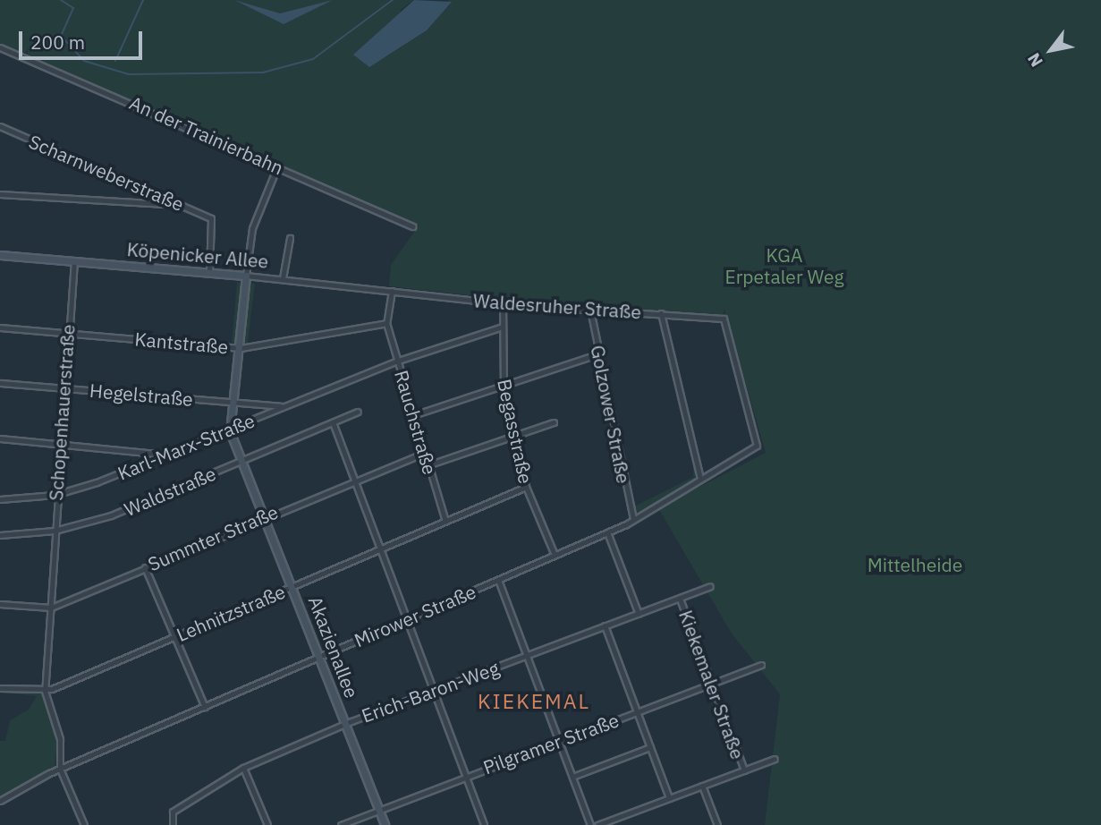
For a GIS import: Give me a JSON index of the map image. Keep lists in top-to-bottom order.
{
  "streets": {
    "street": [
      "An der Trainierbahn",
      "Scharnweberstraße",
      "Köpenicker Allee",
      "Waldesruher Straße",
      "Kantstraße",
      "Hegelstraße",
      "Schopenhauerstraße",
      "Golzower Straße",
      "Rauchstraße",
      "Begasstraße",
      "Karl-Marx-Straße",
      "Waldstraße",
      "Summter Straße",
      "Lehnitzstraße",
      "Mirower Straße",
      "Akazienallee",
      "Kiekemaler Straße",
      "Erich-Baron-Weg",
      "Pilgramer Straße"
    ]
  },
  "crossings": [
    ["Scharnweberstraße", "Köpenicker Allee"],
    ["Köpenicker Allee", "Waldesruher Straße"],
    ["Köpenicker Allee", "Schopenhauerstraße"],
    ["Köpenicker Allee", "Rauchstraße"],
    ["Waldesruher Straße", "Golzower Straße"],
    ["Waldesruher Straße", "Rauchstraße"],
    ["Waldesruher Straße", "Begasstraße"],
    ["Waldesruher Straße", "Mirower Straße"],
    ["Kantstraße", "Schopenhauerstraße"],
    ["Kantstraße", "Rauchstraße"],
    ["Hegelstraße", "Schopenhauerstraße"],
    ["Hegelstraße", "Karl-Marx-Straße"],
    ["Schopenhauerstraße", "Karl-Marx-Straße"],
    ["Schopenhauerstraße", "Waldstraße"],
    ["Schopenhauerstraße", "Summter Straße"],
    ["Schopenhauerstraße", "Lehnitzstraße"],
    ["Golzower Straße", "Mirower Straße"],
    ["Rauchstraße", "Karl-Marx-Straße"],
    ["Rauchstraße", "Summter Straße"],
    ["Rauchstraße", "Lehnitzstraße"],
    ["Begasstraße", "Karl-Marx-Straße"],
    ["Begasstraße", "Lehnitzstraße"],
    ["Begasstraße", "Mirower Straße"],
    ["Karl-Marx-Straße", "Akazienallee"],
    ["Waldstraße", "Akazienallee"],
    ["Summter Straße", "Akazienallee"],
    ["Lehnitzstraße", "Akazienallee"],
    ["Mirower Straße", "Akazienallee"],
    ["Akazienallee", "Erich-Baron-Weg"],
    ["Akazienallee", "Pilgramer Straße"],
    ["Kiekemaler Straße", "Erich-Baron-Weg"],
    ["Kiekemaler Straße", "Pilgramer Straße"]
  ],
  "districts": ["KIEKEMAL"],
  "parks": ["KGA Erpetaler Weg", "Mittelheide"],
  "scale_bar": "200 m",
  "north": "bottom left"
}
